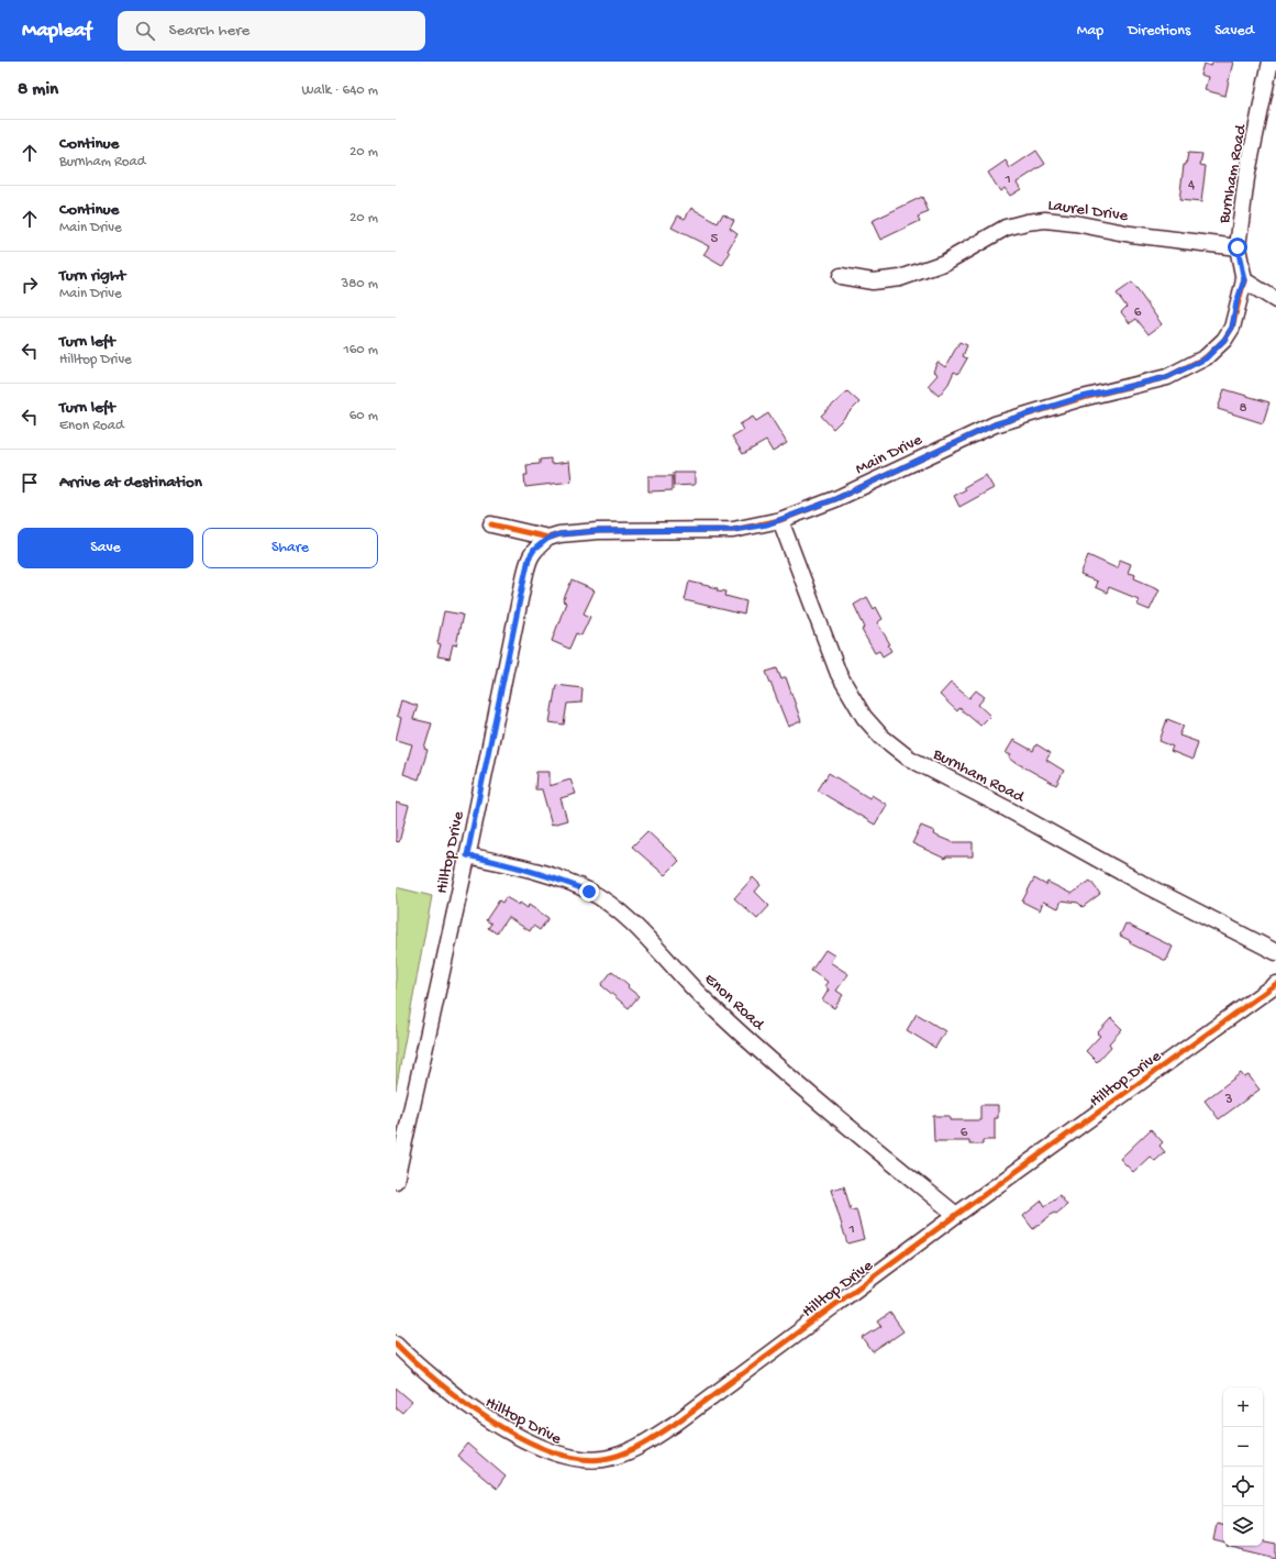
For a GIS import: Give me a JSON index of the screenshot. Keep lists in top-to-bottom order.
{
  "streets": {
    "street": [
      "Burnham Road",
      "Laurel Drive",
      "Main Drive",
      "Hilltop Drive",
      "Enon Road"
    ]
  },
  "crossings": [
    ["Burnham Road", "Laurel Drive"],
    ["Burnham Road", "Main Drive"],
    ["Main Drive", "Hilltop Drive"],
    ["Hilltop Drive", "Enon Road"]
  ],
  "house_numbers": [
    "1",
    "4",
    "5",
    "6",
    "8",
    "3",
    "6",
    "1"
  ],
  "page": {
    "header": "Mapleaf",
    "search": "Search here",
    "nav": ["Map", "Directions", "Saved"],
    "heading": ["8 min", "Walk · 640 m"],
    "list": [
      ["Continue", "Burnham Road", "20 m"],
      ["Continue", "Main Drive", "20 m"],
      ["Turn right", "Main Drive", "380 m"],
      ["Turn left", "Hilltop Drive", "160 m"],
      ["Turn left", "Enon Road", "60 m"],
      "Arrive at destination"
    ],
    "buttons": ["Save", "Share"],
    "map_buttons": ["+", "−"]
  }
}
